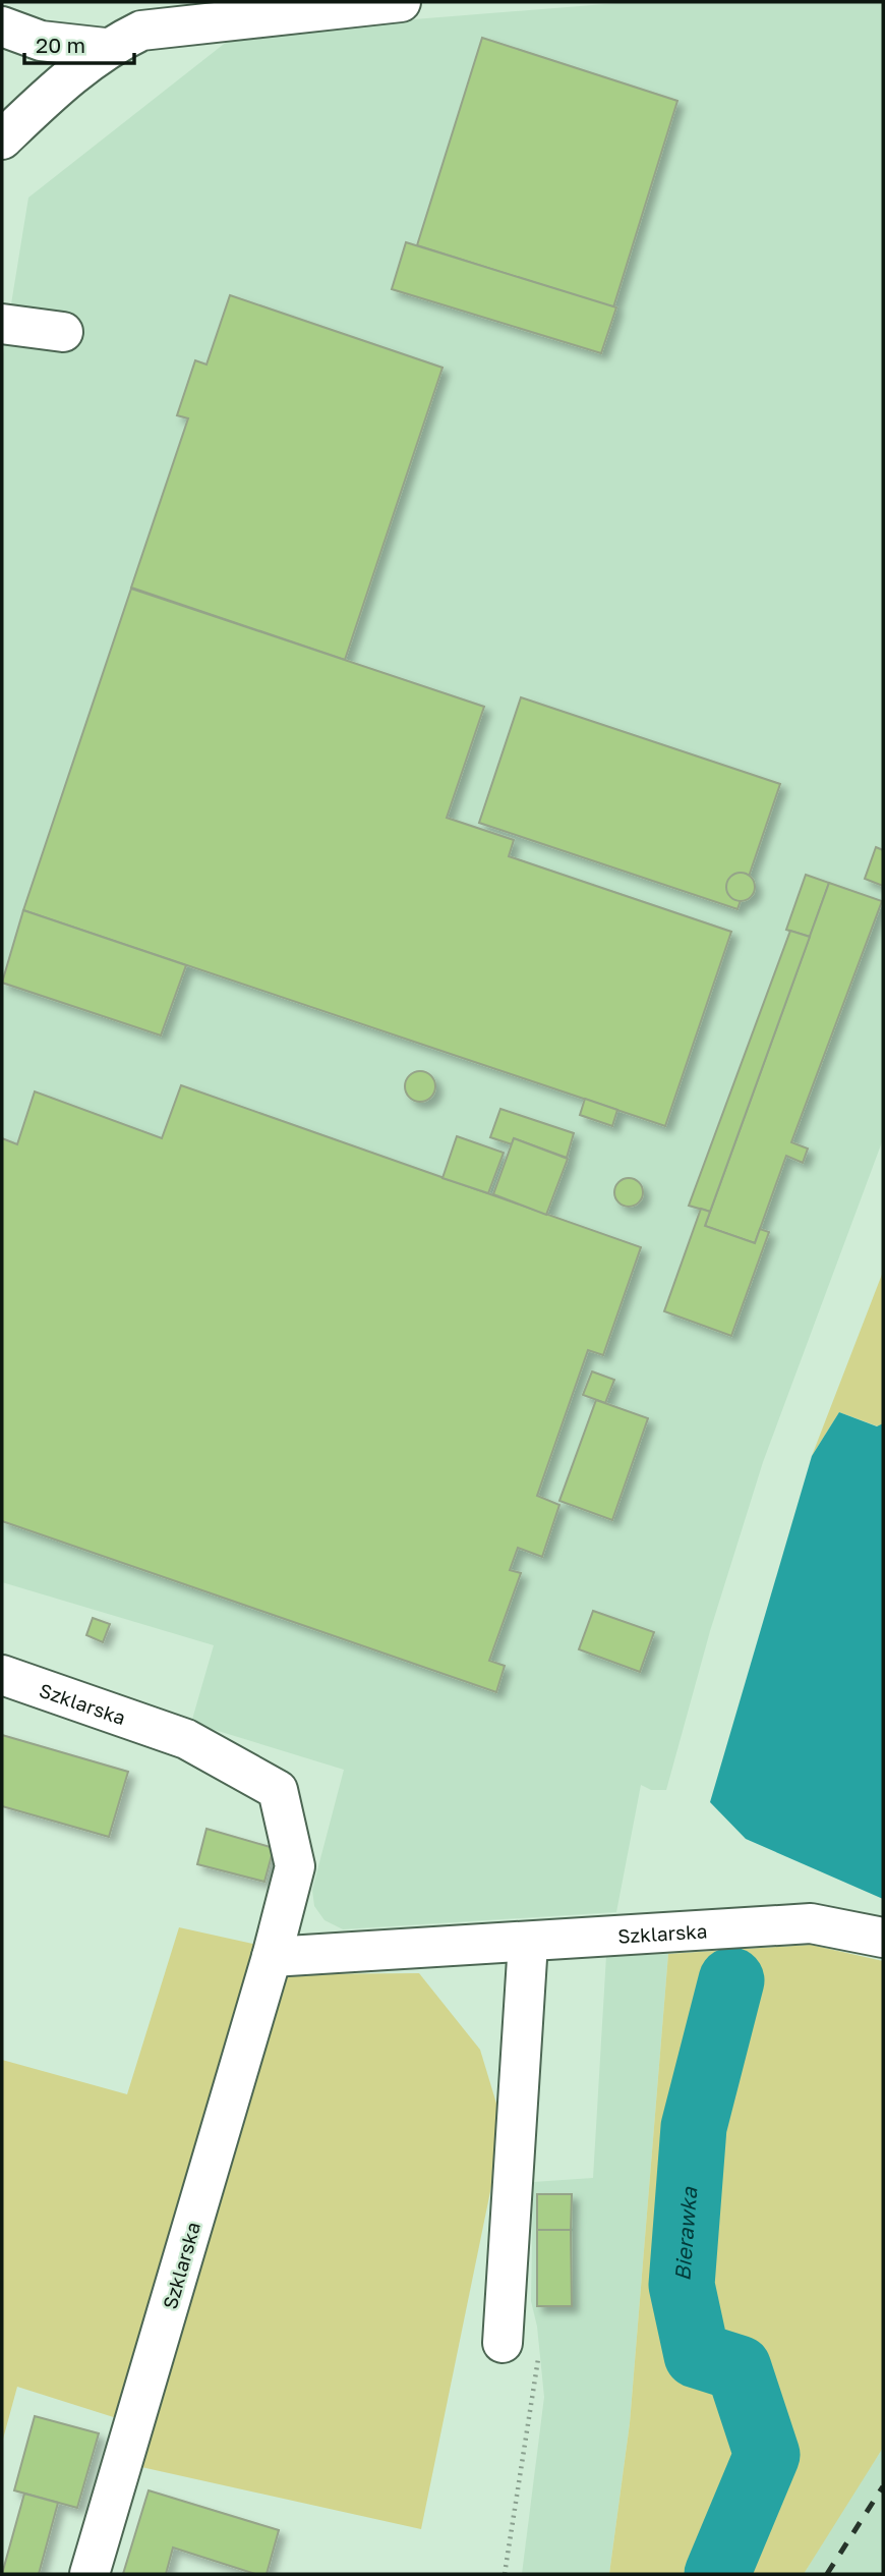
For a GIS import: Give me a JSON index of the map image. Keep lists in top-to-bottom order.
{
  "streets": {
    "street": ["Szklarska"]
  },
  "water": ["Bierawka"],
  "scale_bar": "20 m"
}
